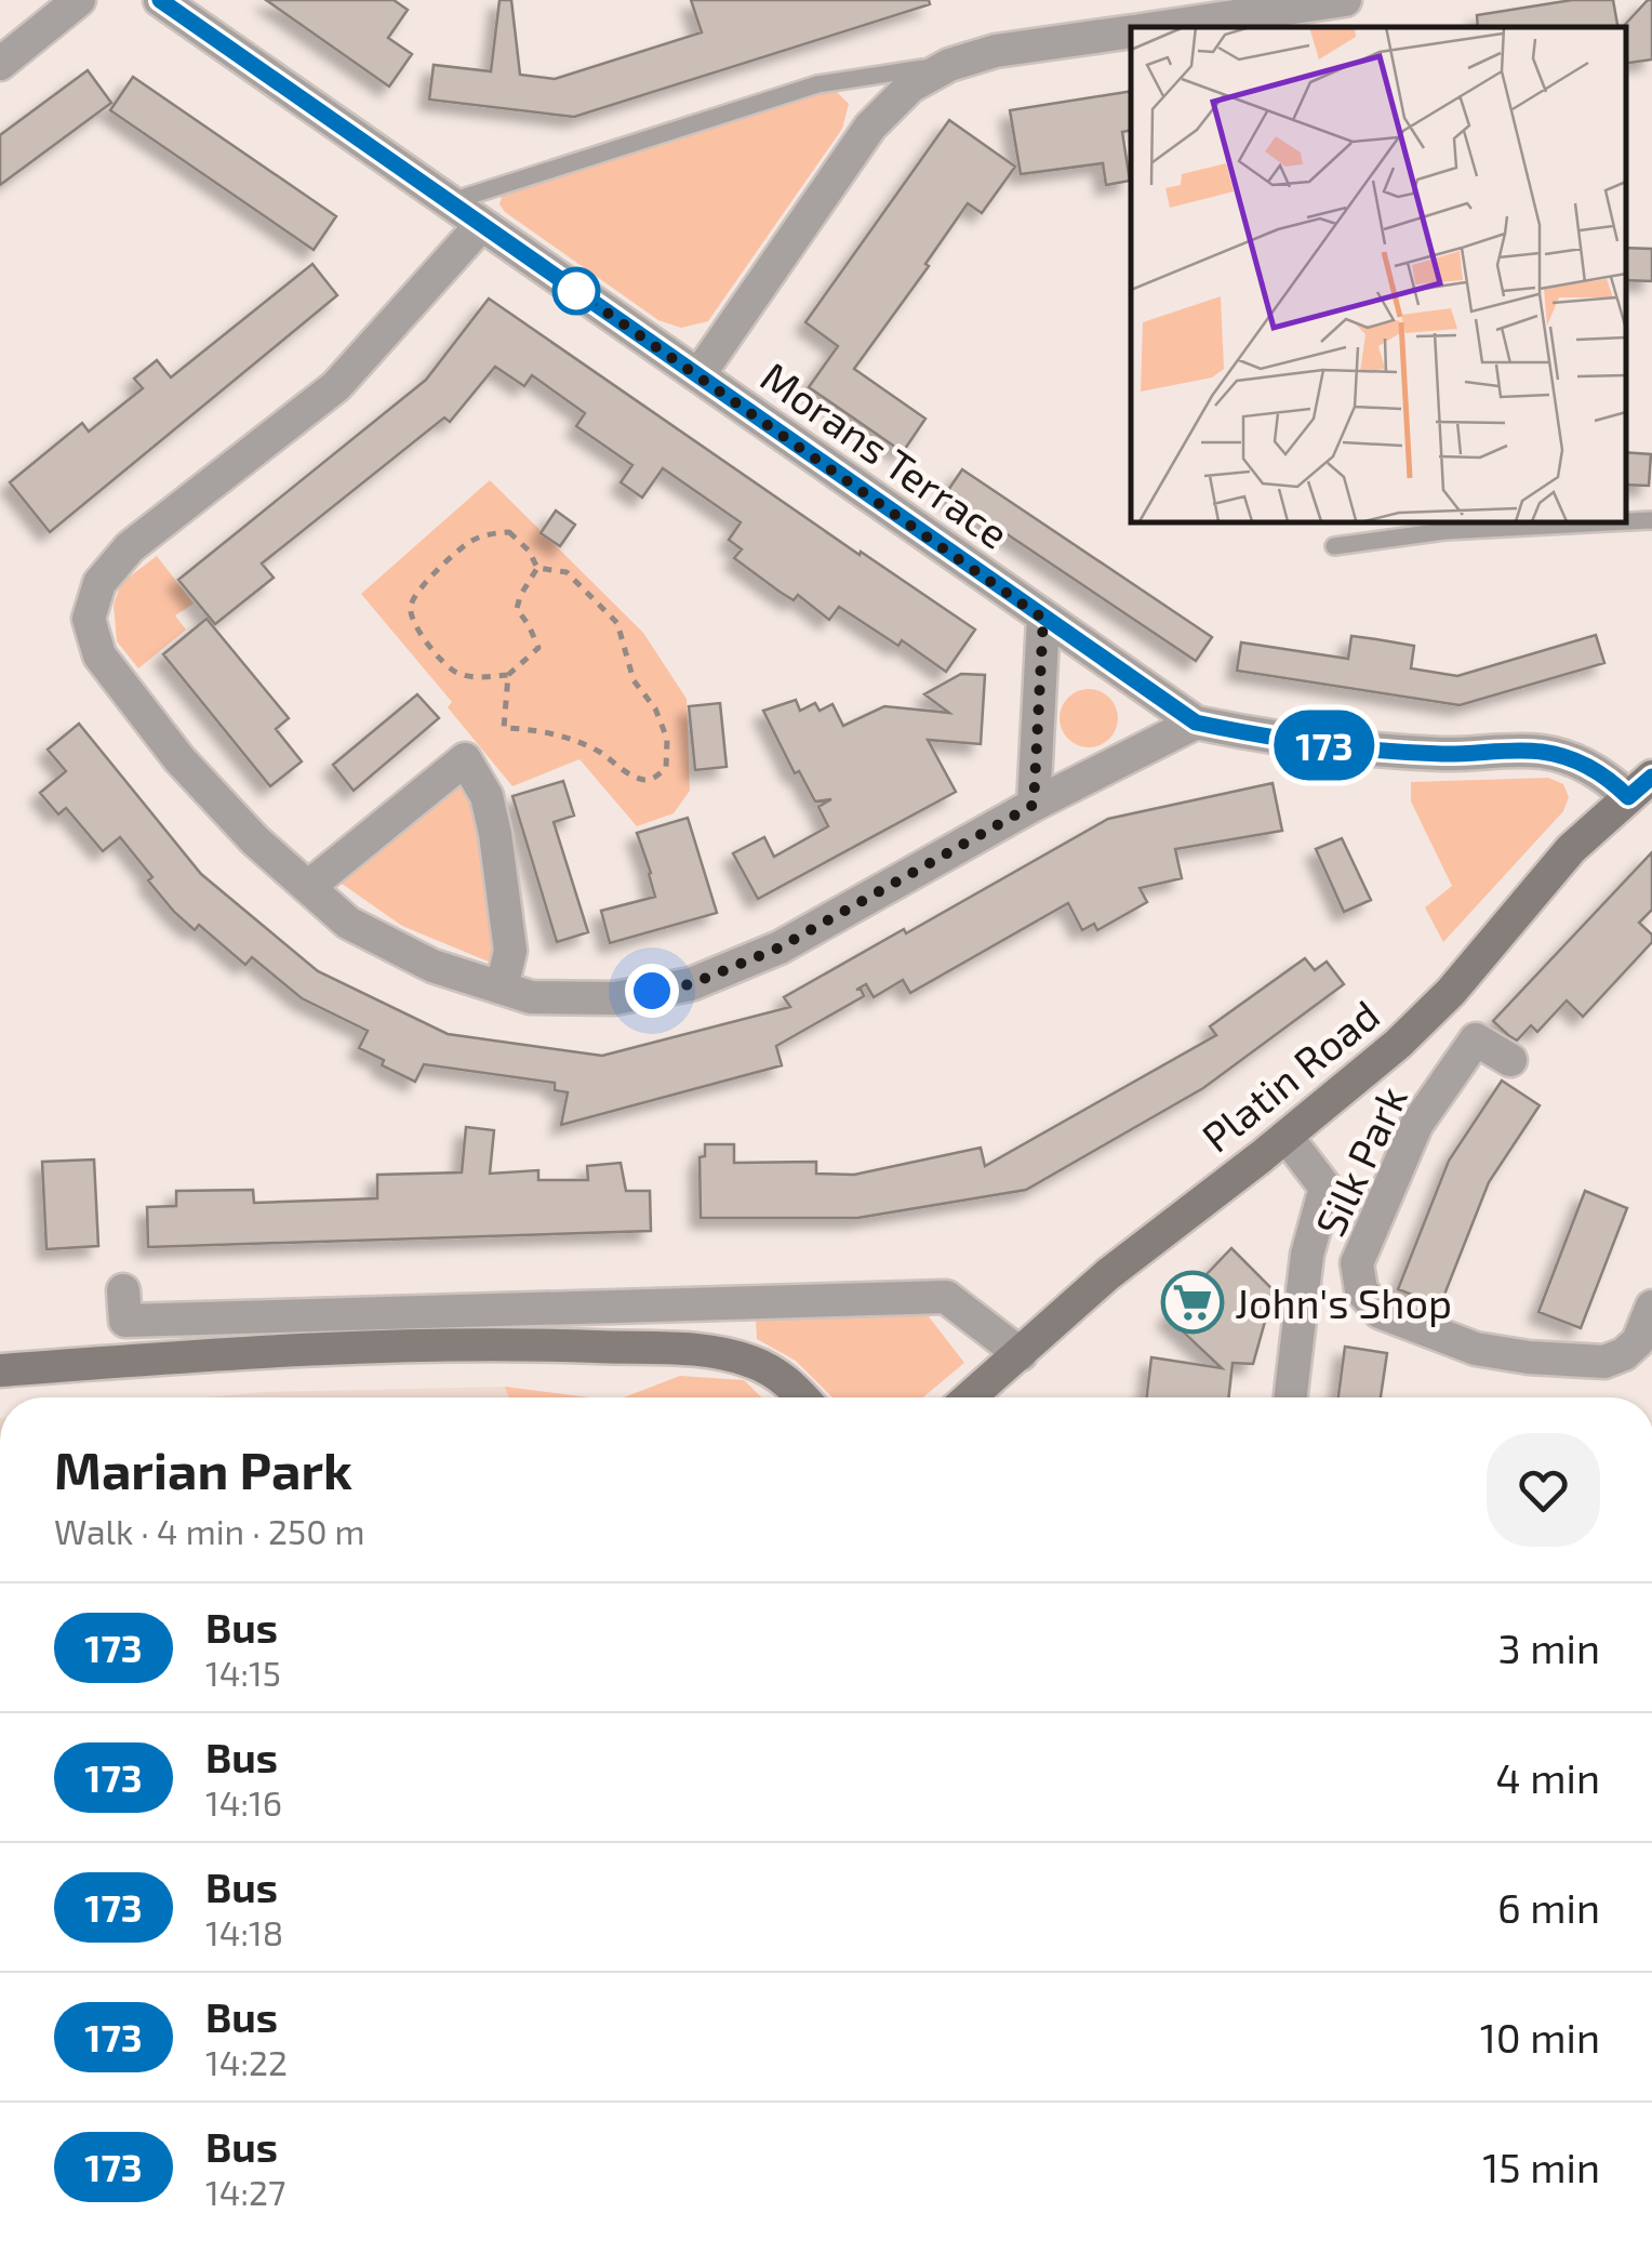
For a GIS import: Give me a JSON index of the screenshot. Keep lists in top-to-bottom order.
{
  "streets": {
    "main road": ["Platin Road"],
    "street": ["Morans Terrace", "Silk Park"]
  },
  "crossings": [
    ["Morans Terrace", "Platin Road"]
  ],
  "places": {
    "supermarket": ["John's Shop"]
  },
  "lines": ["bus line 173"],
  "page": {
    "on_map": "173",
    "heading": ["Marian Park", "Walk · 4 min · 250 m"],
    "list": [
      {
        "mark": "173",
        "name": "Bus",
        "note": "14:15",
        "value": "3 min"
      },
      {
        "mark": "173",
        "name": "Bus",
        "note": "14:16",
        "value": "4 min"
      },
      {
        "mark": "173",
        "name": "Bus",
        "note": "14:18",
        "value": "6 min"
      },
      {
        "mark": "173",
        "name": "Bus",
        "note": "14:22",
        "value": "10 min"
      },
      {
        "mark": "173",
        "name": "Bus",
        "note": "14:27",
        "value": "15 min"
      }
    ]
  }
}
